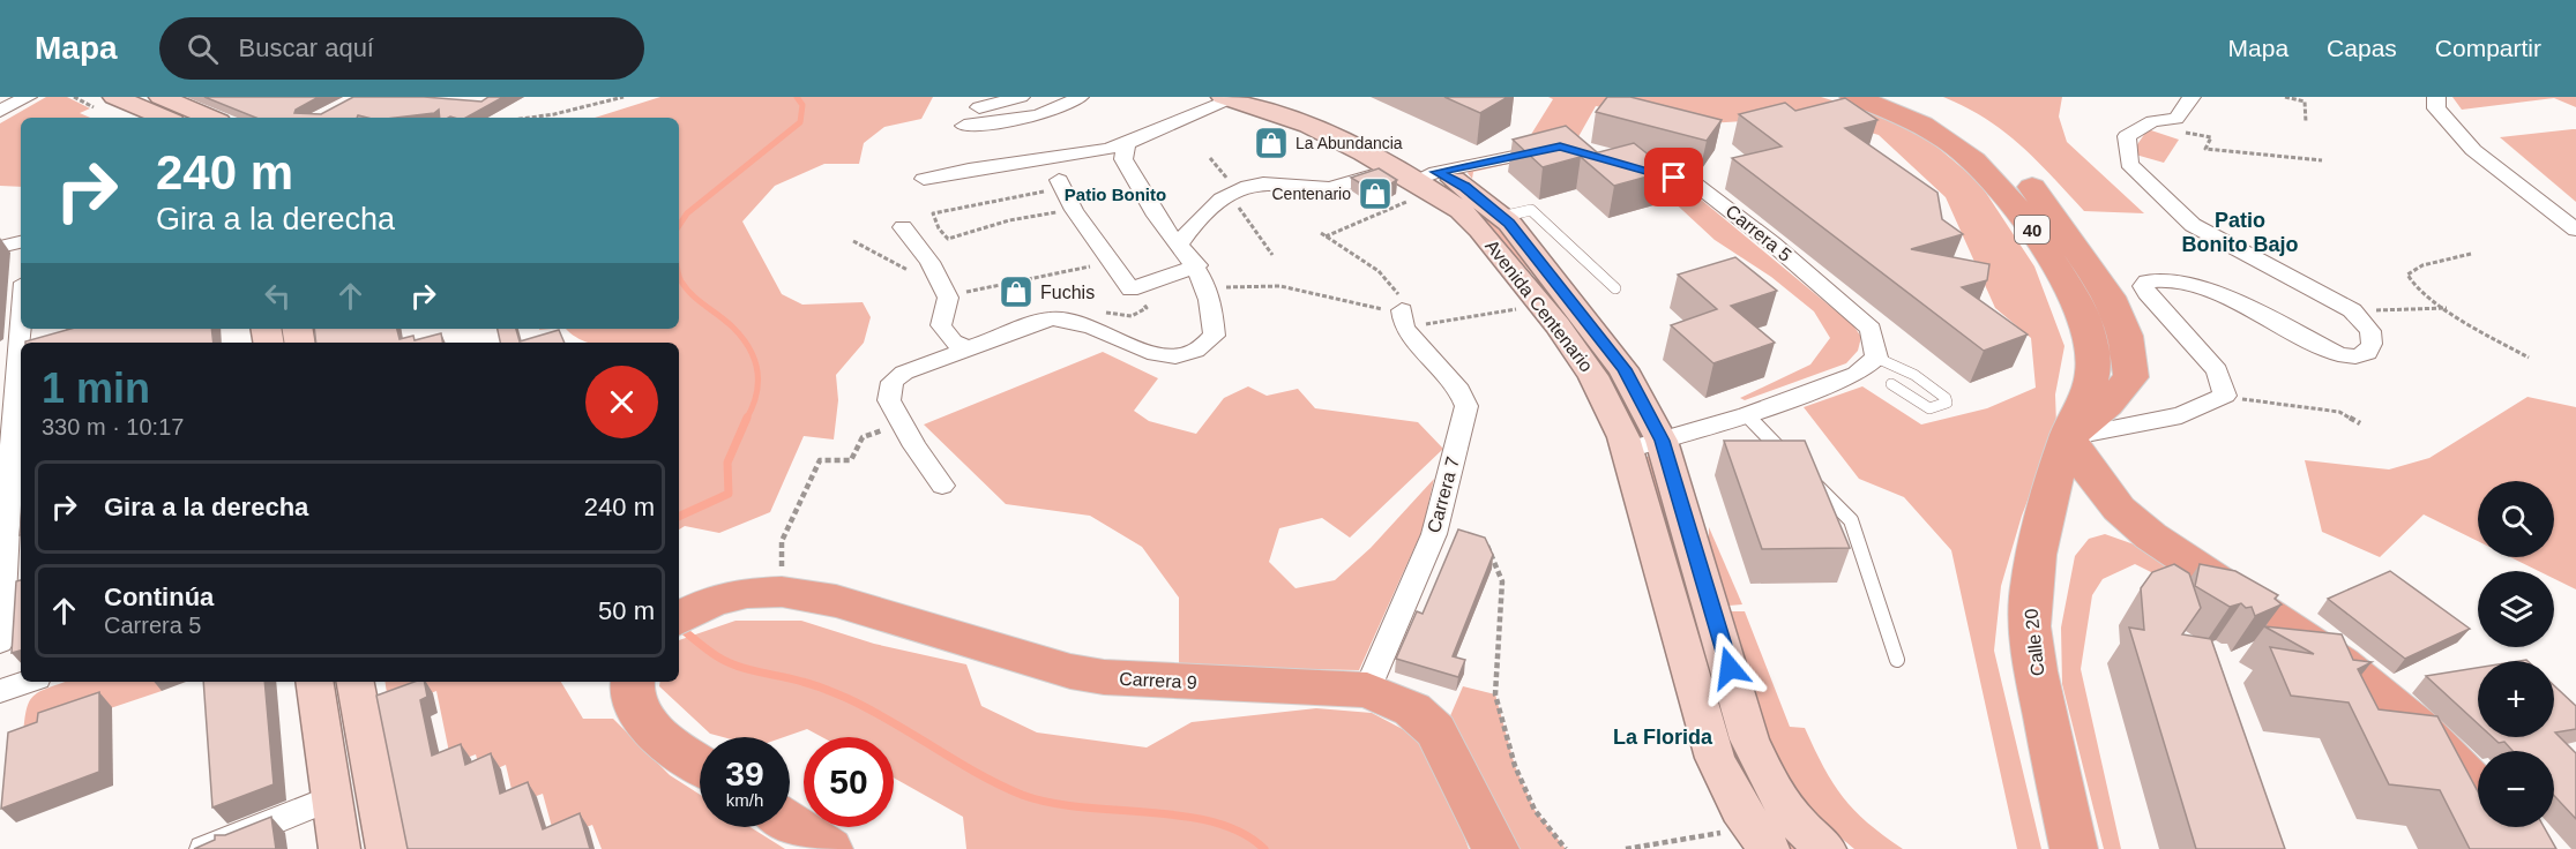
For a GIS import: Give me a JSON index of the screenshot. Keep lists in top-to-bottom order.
{
  "streets": {
    "main road": [
      "40",
      "Avenida Centenario",
      "Calle 20",
      "Carrera 9"
    ],
    "street": ["Carrera 5", "Carrera 7"]
  },
  "crossings": [
    ["40", "Calle 20"],
    ["Carrera 7", "Carrera 9"]
  ],
  "districts": ["Patio Bonito", "Patio Bonito Bajo", "La Florida"],
  "places": {
    "shop": ["La Abundancia", "Centenario", "Fuchis"]
  },
  "page": {
    "header": "Mapa",
    "search": "Buscar aquí",
    "nav": ["Mapa", "Capas", "Compartir"],
    "turn": ["240 m", "Gira a la derecha"],
    "heading": ["1 min", "330 m · 10:17"],
    "list": [
      {
        "name": "Gira a la derecha",
        "value": "240 m"
      },
      {
        "name": "Continúa",
        "note": "Carrera 5",
        "value": "50 m"
      }
    ],
    "map_buttons": ["+", "−"],
    "speed": "39 km/h",
    "limit": "50"
  }
}
